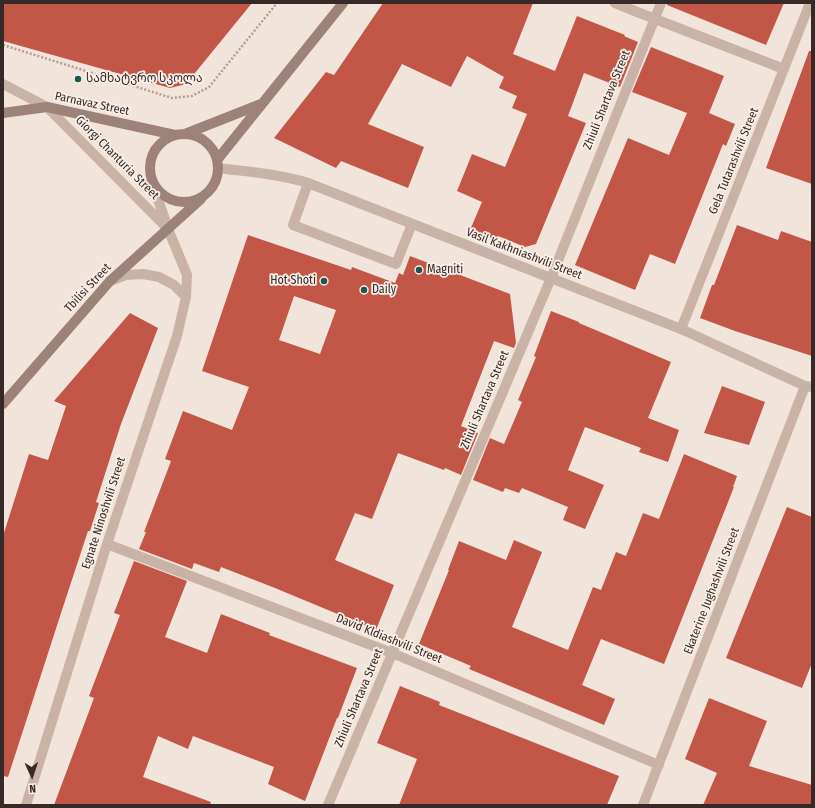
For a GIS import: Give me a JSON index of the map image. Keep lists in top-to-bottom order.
{
  "streets": {
    "main road": ["Parnavaz Street", "Tbilisi Street"],
    "street": [
      "Zhiuli Shartava Street",
      "Giorgi Chanturia Street",
      "Gela Tutarashvili Street",
      "Vasil Kakhniashvili Street",
      "Egnate Ninoshvili Street",
      "Ekaterine Jughashvili Street",
      "David Kldiashvili Street"
    ]
  },
  "crossings": [
    ["Zhiuli Shartava Street", "Vasil Kakhniashvili Street"],
    ["Zhiuli Shartava Street", "David Kldiashvili Street"],
    ["Parnavaz Street", "Giorgi Chanturia Street"],
    ["Parnavaz Street", "Vasil Kakhniashvili Street"],
    ["Parnavaz Street", "Tbilisi Street"],
    ["Parnavaz Street", "Egnate Ninoshvili Street"],
    ["Giorgi Chanturia Street", "Tbilisi Street"],
    ["Giorgi Chanturia Street", "Egnate Ninoshvili Street"],
    ["Gela Tutarashvili Street", "Vasil Kakhniashvili Street"],
    ["Vasil Kakhniashvili Street", "Tbilisi Street"],
    ["Vasil Kakhniashvili Street", "Egnate Ninoshvili Street"],
    ["Vasil Kakhniashvili Street", "Ekaterine Jughashvili Street"],
    ["Tbilisi Street", "Egnate Ninoshvili Street"],
    ["Egnate Ninoshvili Street", "David Kldiashvili Street"],
    ["Ekaterine Jughashvili Street", "David Kldiashvili Street"]
  ],
  "places": [
    "სამხატვრო სკოლა",
    "Magniti",
    "Hot Shoti",
    "Daily"
  ],
  "north": "bottom"
}
